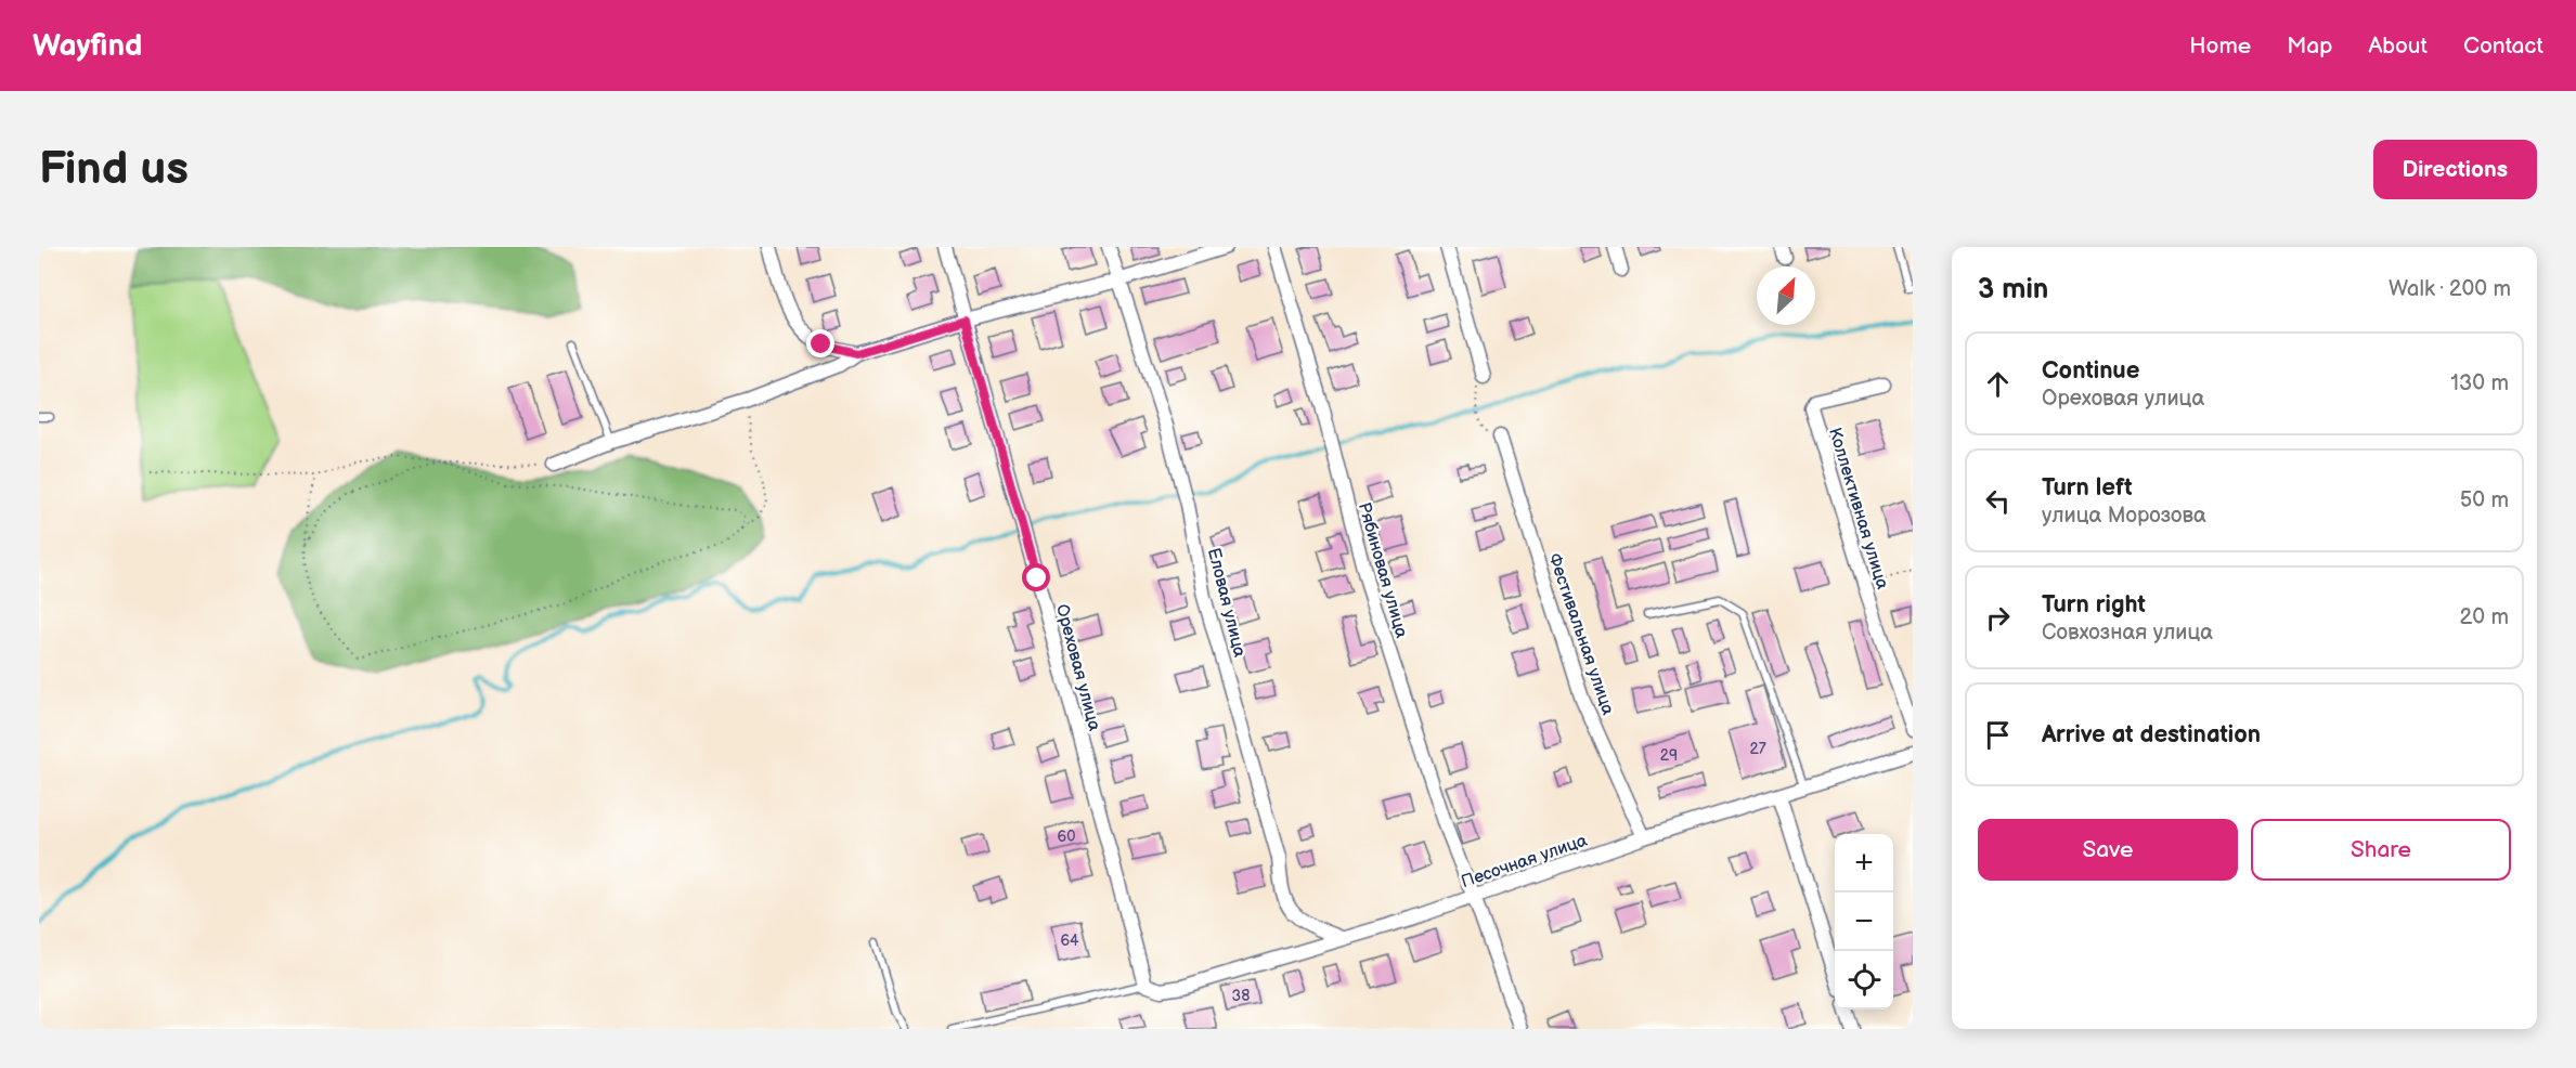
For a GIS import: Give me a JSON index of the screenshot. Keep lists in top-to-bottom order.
{
  "streets": {
    "street": [
      "Коллективная улица",
      "Рябиновая улица",
      "Еловая улица",
      "Фестивальная улица",
      "Ореховая улица",
      "Песочная улица"
    ]
  },
  "crossings": [
    ["Рябиновая улица", "Песочная улица"],
    ["Еловая улица", "Песочная улица"],
    ["Фестивальная улица", "Песочная улица"],
    ["Ореховая улица", "Песочная улица"]
  ],
  "house_numbers": [
    "27",
    "29",
    "60",
    "64",
    "38"
  ],
  "north": "top right",
  "page": {
    "header": "Wayfind",
    "nav": [
      "Home",
      "Map",
      "About",
      "Contact"
    ],
    "buttons": [
      "Directions",
      ["Save", "Share"]
    ],
    "title": "Find us",
    "heading": ["3 min", "Walk · 200 m"],
    "list": [
      ["Continue", "Ореховая улица", "130 m"],
      ["Turn left", "улица Морозова", "50 m"],
      ["Turn right", "Совхозная улица", "20 m"],
      "Arrive at destination"
    ],
    "map_buttons": ["+", "−"]
  }
}
